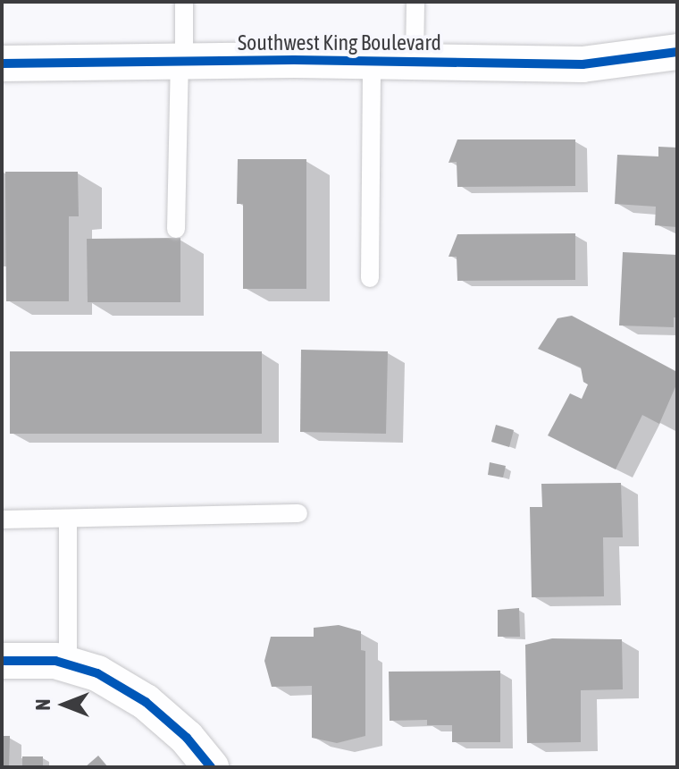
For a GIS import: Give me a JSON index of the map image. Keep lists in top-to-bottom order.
{
  "streets": {
    "street": ["Southwest King Boulevard"]
  },
  "north": "left"
}
